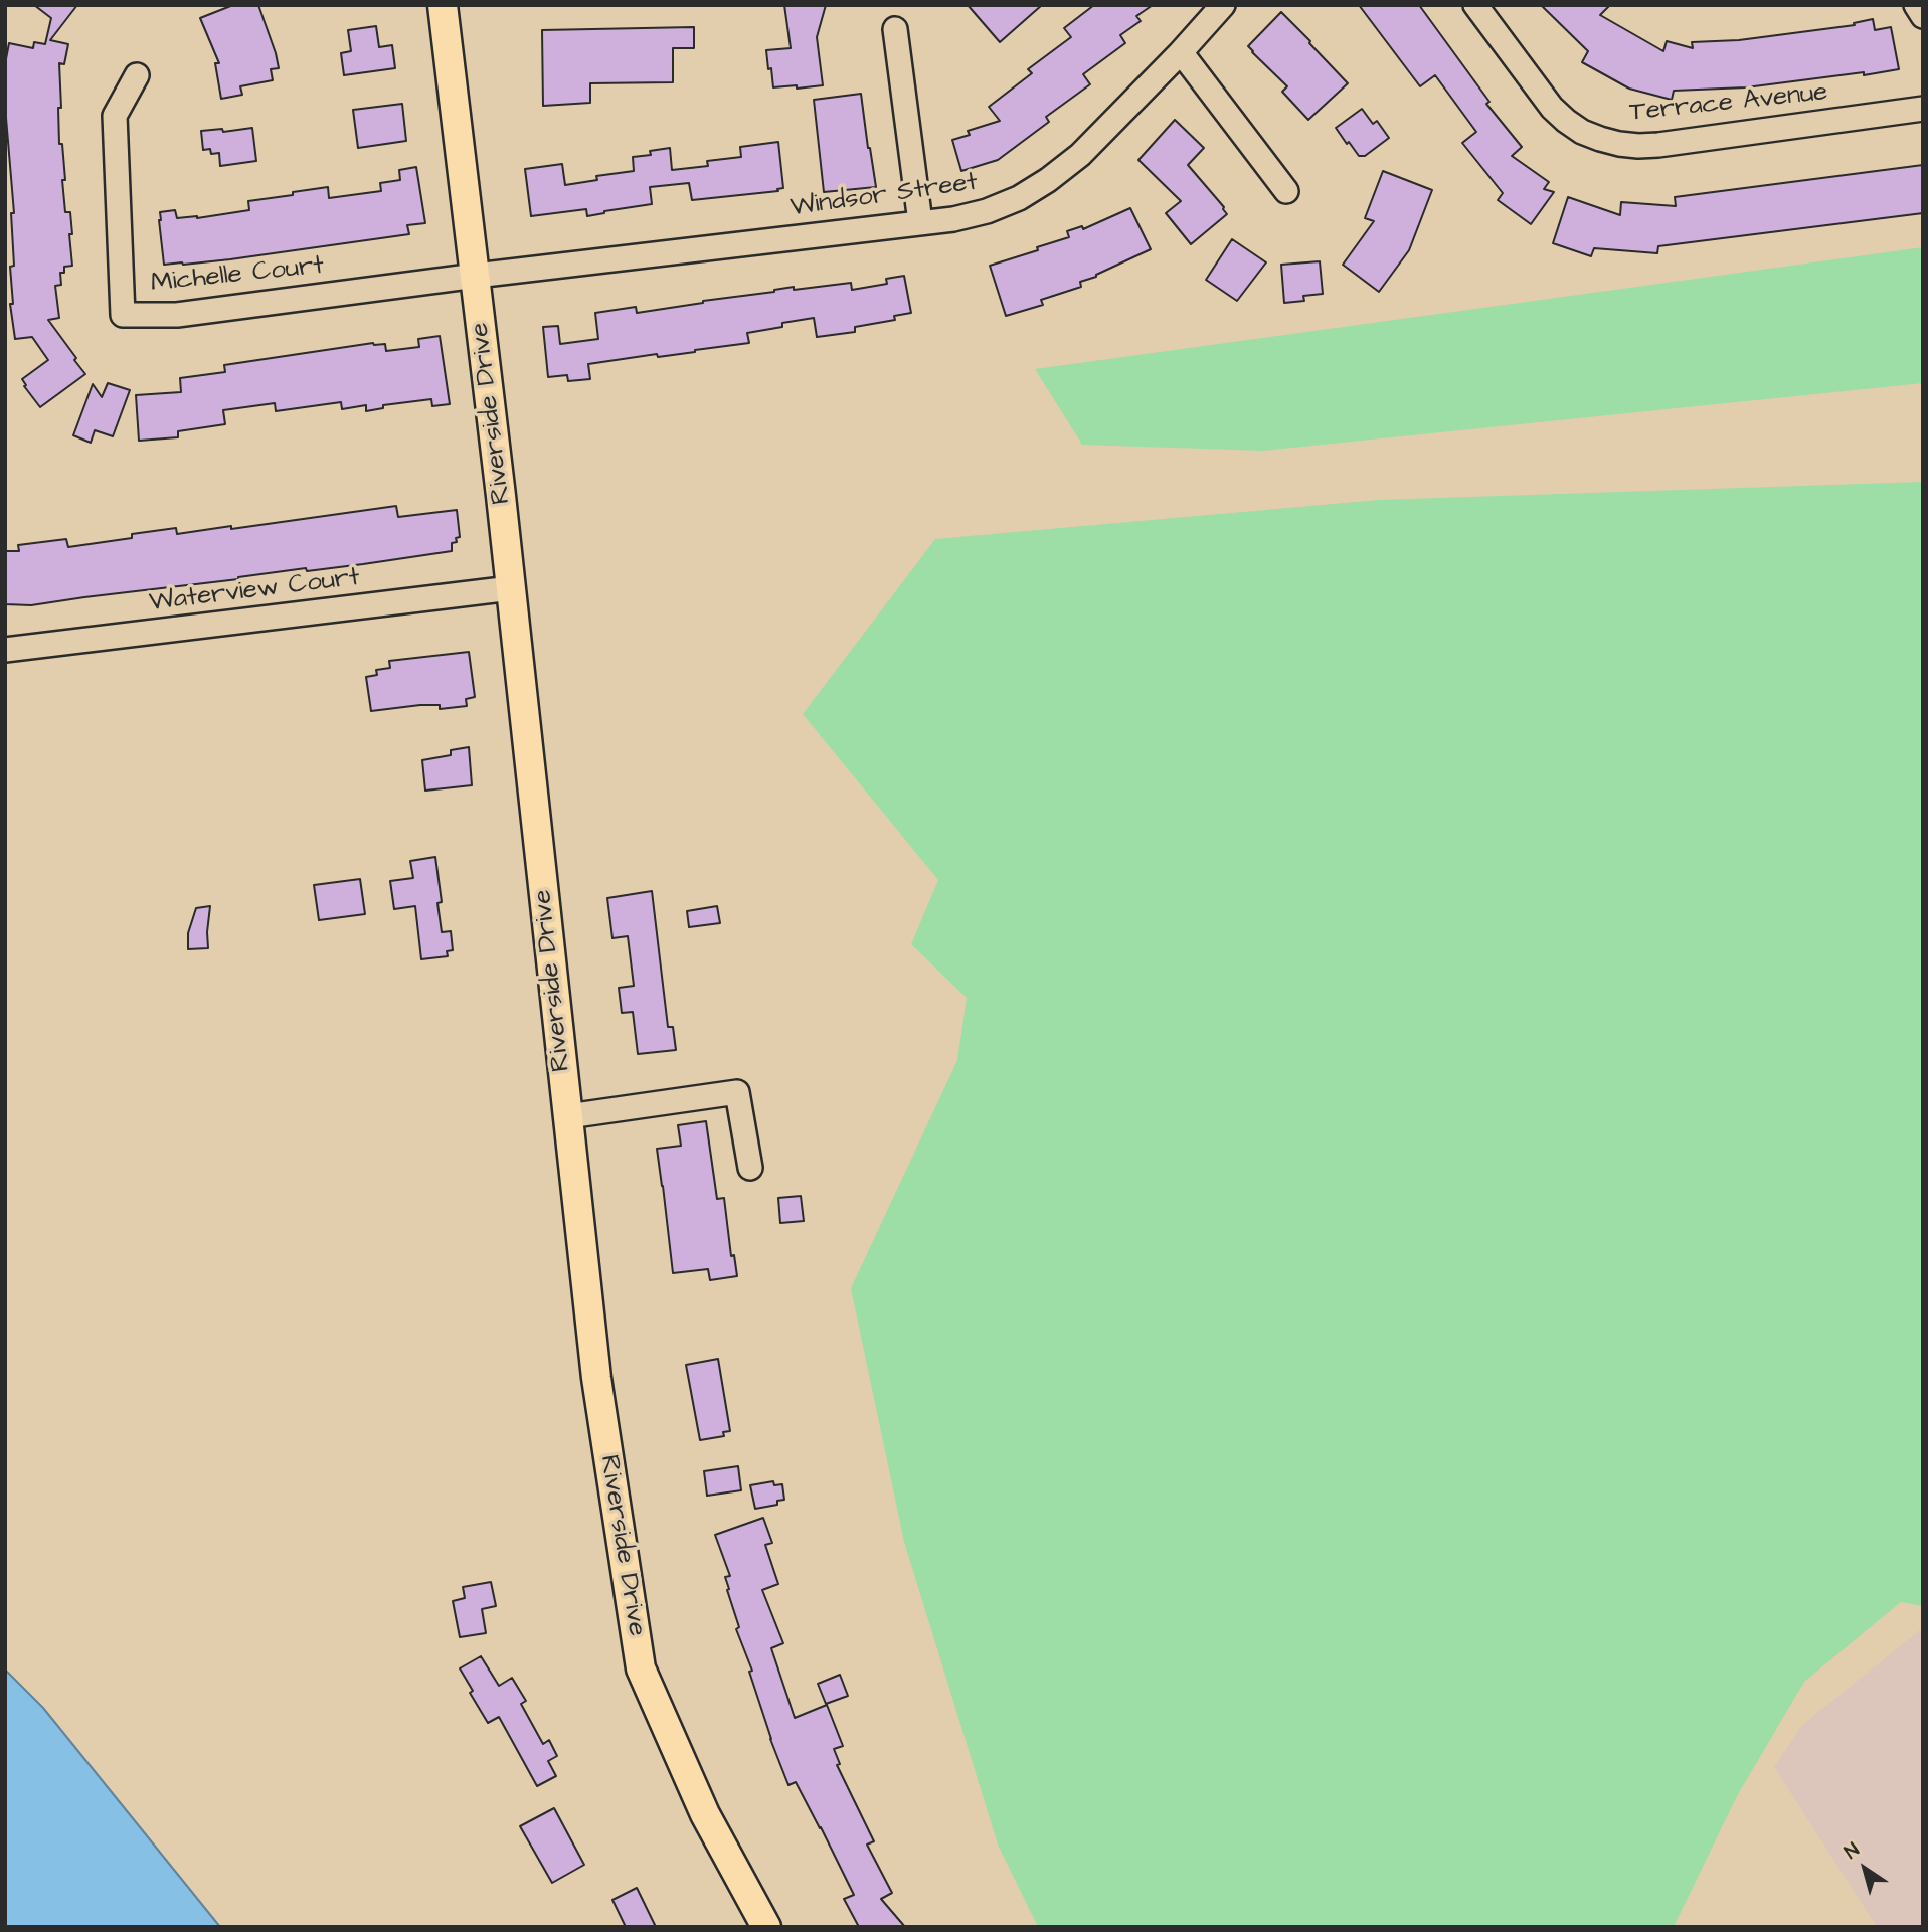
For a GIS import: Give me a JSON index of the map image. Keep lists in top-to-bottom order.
{
  "streets": {
    "main road": ["Riverside Drive"],
    "street": [
      "Terrace Avenue",
      "Windsor Street",
      "Michelle Court",
      "Waterview Court"
    ]
  },
  "crossings": [
    ["Windsor Street", "Michelle Court"],
    ["Windsor Street", "Riverside Drive"],
    ["Michelle Court", "Riverside Drive"],
    ["Riverside Drive", "Waterview Court"]
  ],
  "north": "top left"
}
